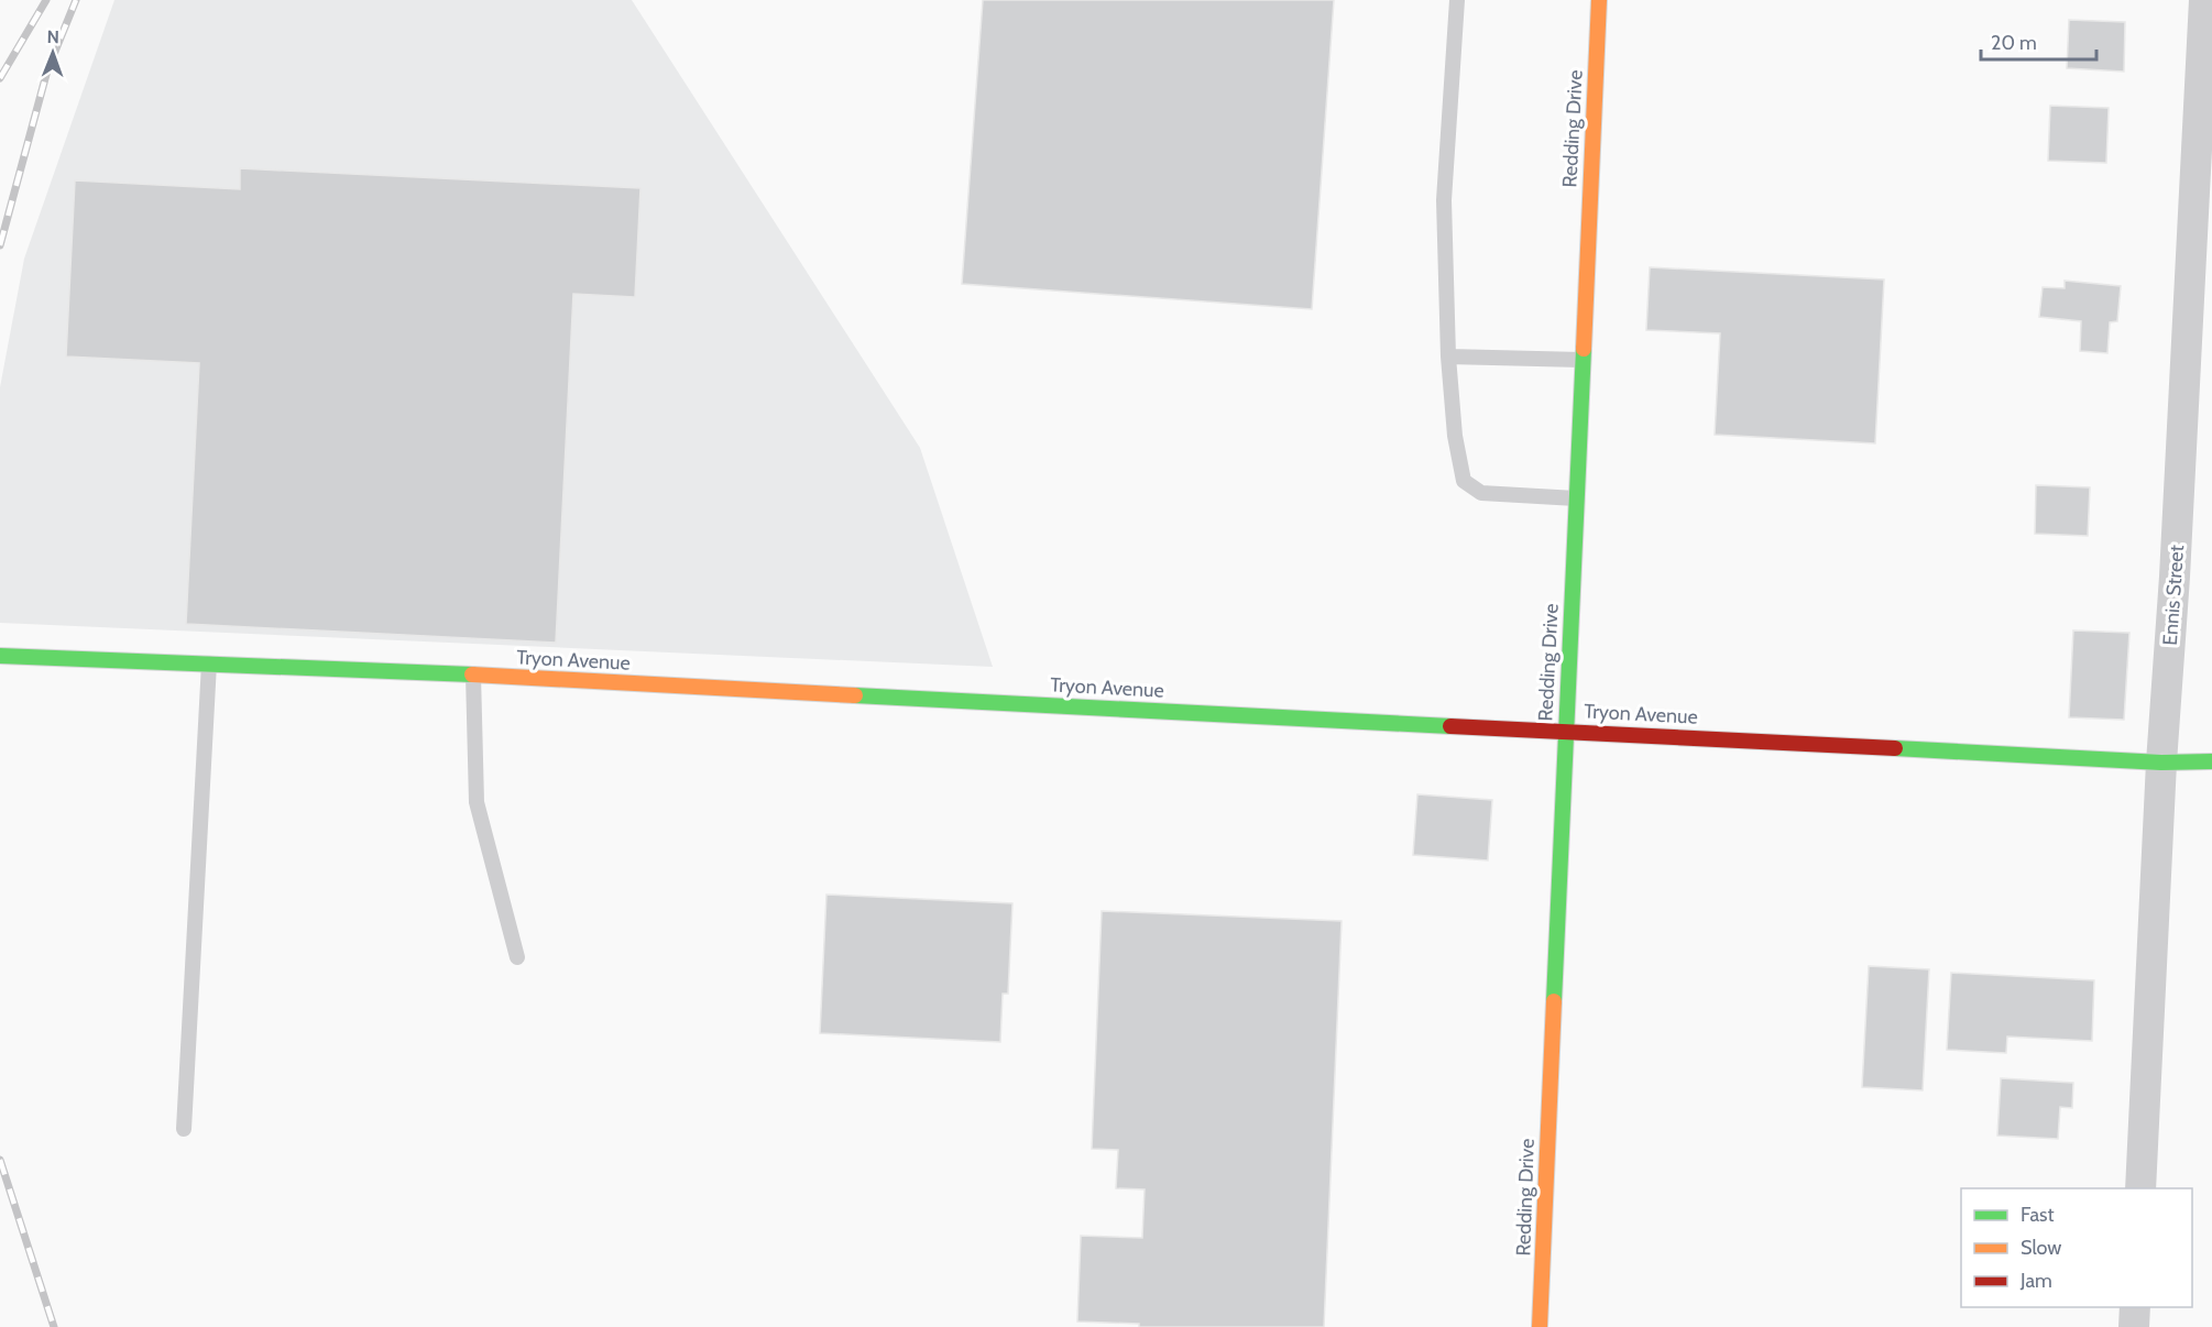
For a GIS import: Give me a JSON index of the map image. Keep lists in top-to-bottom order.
{
  "streets": {
    "street": ["Redding Drive", "Ennis Street", "Tryon Avenue"]
  },
  "crossings": [
    ["Redding Drive", "Tryon Avenue"],
    ["Ennis Street", "Tryon Avenue"]
  ],
  "legend": ["Fast", "Slow", "Jam"],
  "scale_bar": "20 m",
  "north": "top"
}
